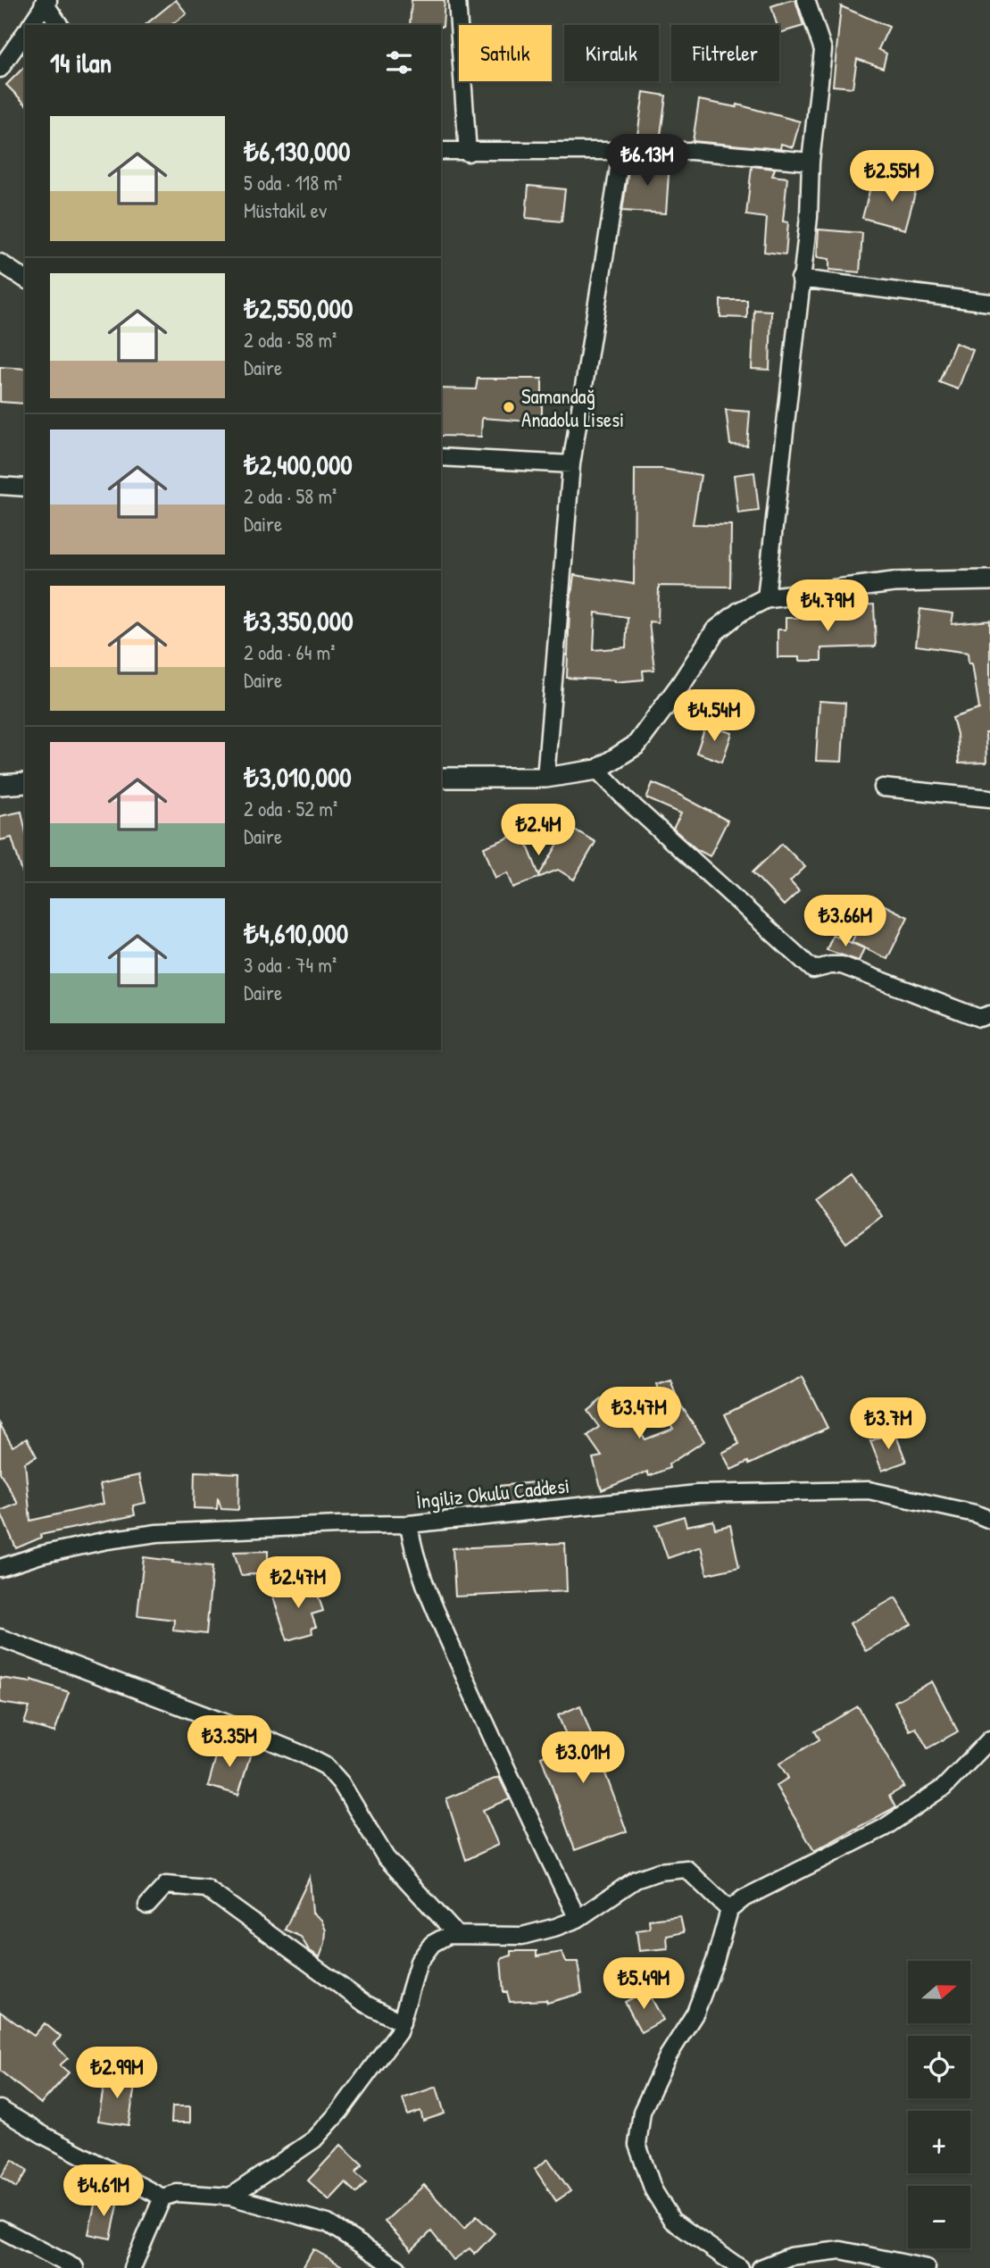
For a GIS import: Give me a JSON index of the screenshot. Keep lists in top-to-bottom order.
{
  "streets": {
    "street": ["İngiliz Okulu Caddesi"]
  },
  "places": ["Samandağ Anadolu Lisesi"],
  "north": "right",
  "page": {
    "chip": ["Satılık", "Kiralık", "Filtreler"],
    "heading": "14 ilan",
    "list": [
      {
        "name": "₺6,130,000",
        "note": "5 oda · 118 m² · Müstakil ev"
      },
      {
        "name": "₺2,550,000",
        "note": "2 oda · 58 m² · Daire"
      },
      {
        "name": "₺2,400,000",
        "note": "2 oda · 58 m² · Daire"
      },
      {
        "name": "₺3,350,000",
        "note": "2 oda · 64 m² · Daire"
      },
      {
        "name": "₺3,010,000",
        "note": "2 oda · 52 m² · Daire"
      },
      {
        "name": "₺4,610,000",
        "note": "3 oda · 74 m² · Daire"
      }
    ],
    "price": [
      "₺6.13M",
      "₺2.55M",
      "₺4.79M",
      "₺4.54M",
      "₺2.4M",
      "₺3.66M",
      "₺3.47M",
      "₺3.7M",
      "₺2.47M",
      "₺3.35M",
      "₺3.01M",
      "₺5.49M",
      "₺2.99M",
      "₺4.61M"
    ],
    "map_buttons": ["+", "−"]
  }
}
